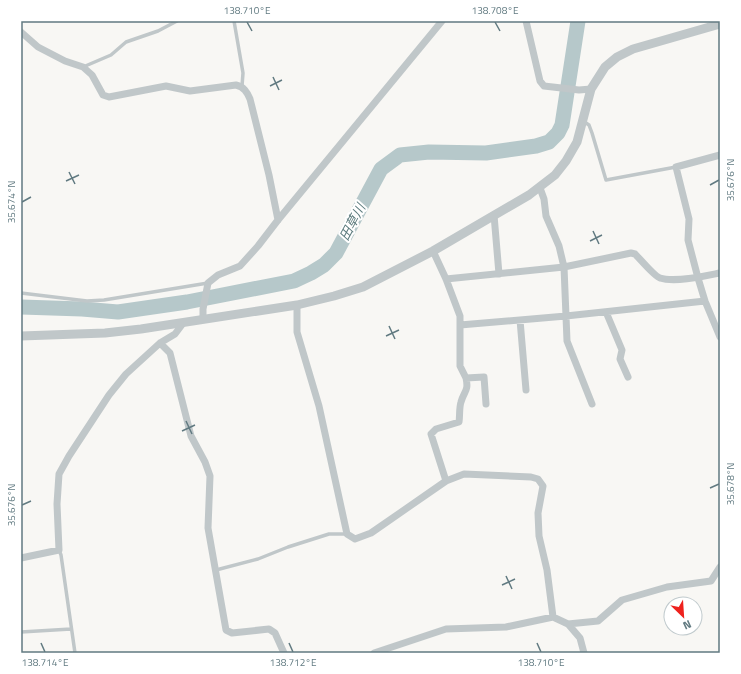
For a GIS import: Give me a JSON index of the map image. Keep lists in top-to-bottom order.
{
  "water": ["田草川"],
  "north": "bottom right",
  "coordinates": [
    "138.710°E",
    "138.708°E",
    "35.676°N",
    "35.674°N",
    "35.678°N",
    "138.714°E",
    "138.712°E"
  ]
}
